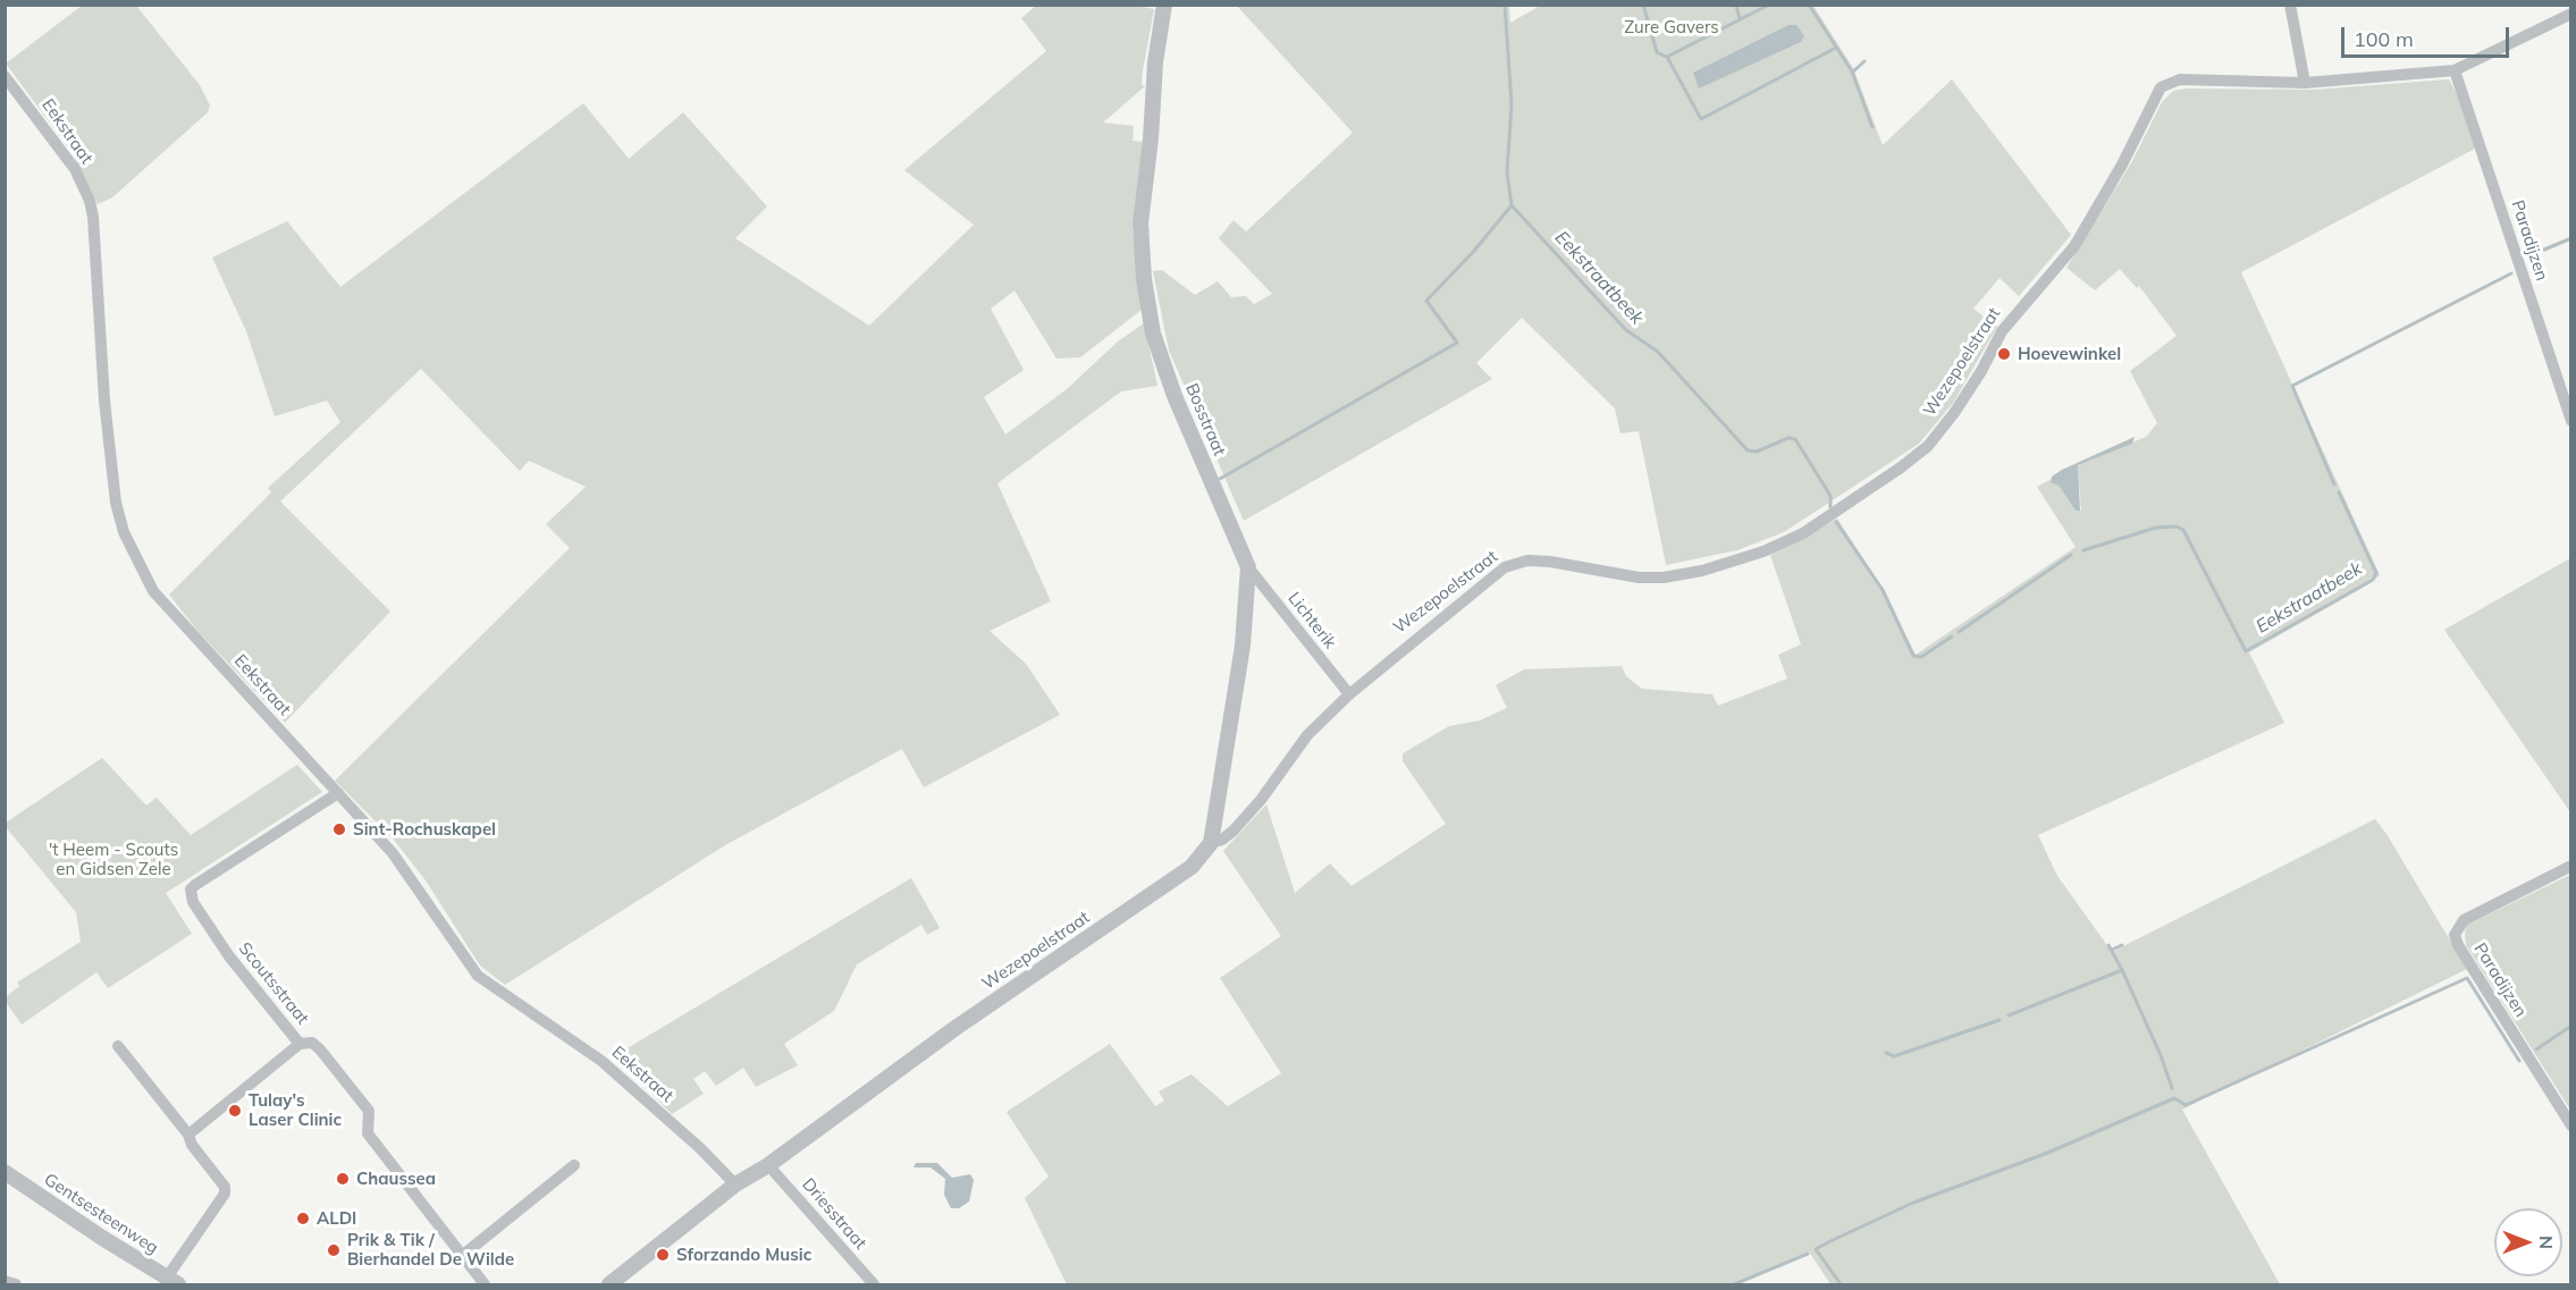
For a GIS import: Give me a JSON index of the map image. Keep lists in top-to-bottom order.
{
  "streets": {
    "street": [
      "Eekstraat",
      "Paradijzen",
      "Wezepoelstraat",
      "Bosstraat",
      "Lichterik",
      "Scoutsstraat",
      "Gentsesteenweg",
      "Driesstraat"
    ]
  },
  "crossings": [
    ["Eekstraat", "Wezepoelstraat"],
    ["Eekstraat", "Scoutsstraat"],
    ["Paradijzen", "Wezepoelstraat"],
    ["Wezepoelstraat", "Bosstraat"],
    ["Wezepoelstraat", "Lichterik"],
    ["Wezepoelstraat", "Driesstraat"],
    ["Bosstraat", "Lichterik"]
  ],
  "water": ["Eekstraatbeek"],
  "parks": ["Zure Gavers", "'t Heem - Scouts en Gidsen Zele"],
  "places": [
    "Hoevewinkel",
    "Sint-Rochuskapel",
    "Tulay's Laser Clinic",
    "Chaussea",
    "ALDI",
    "Prik & Tik / Bierhandel De Wilde",
    "Sforzando Music"
  ],
  "scale_bar": "100 m",
  "north": "right"
}
